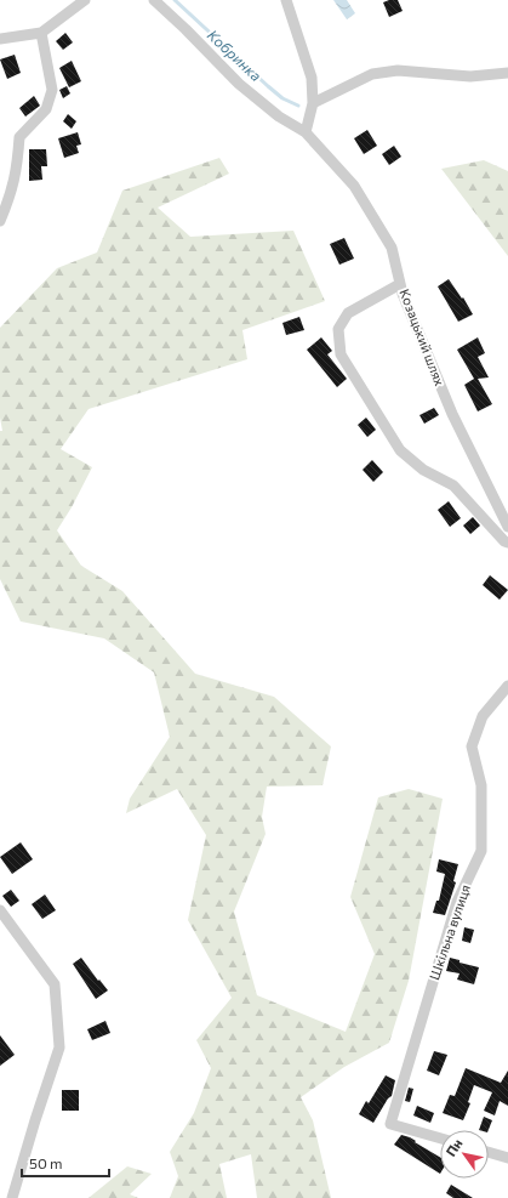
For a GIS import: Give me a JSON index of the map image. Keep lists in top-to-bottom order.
{
  "streets": {
    "street": ["Козацький шлях", "Шкільна вулиця"]
  },
  "water": ["Кобринка"],
  "scale_bar": "50 m",
  "north": "top left"
}
